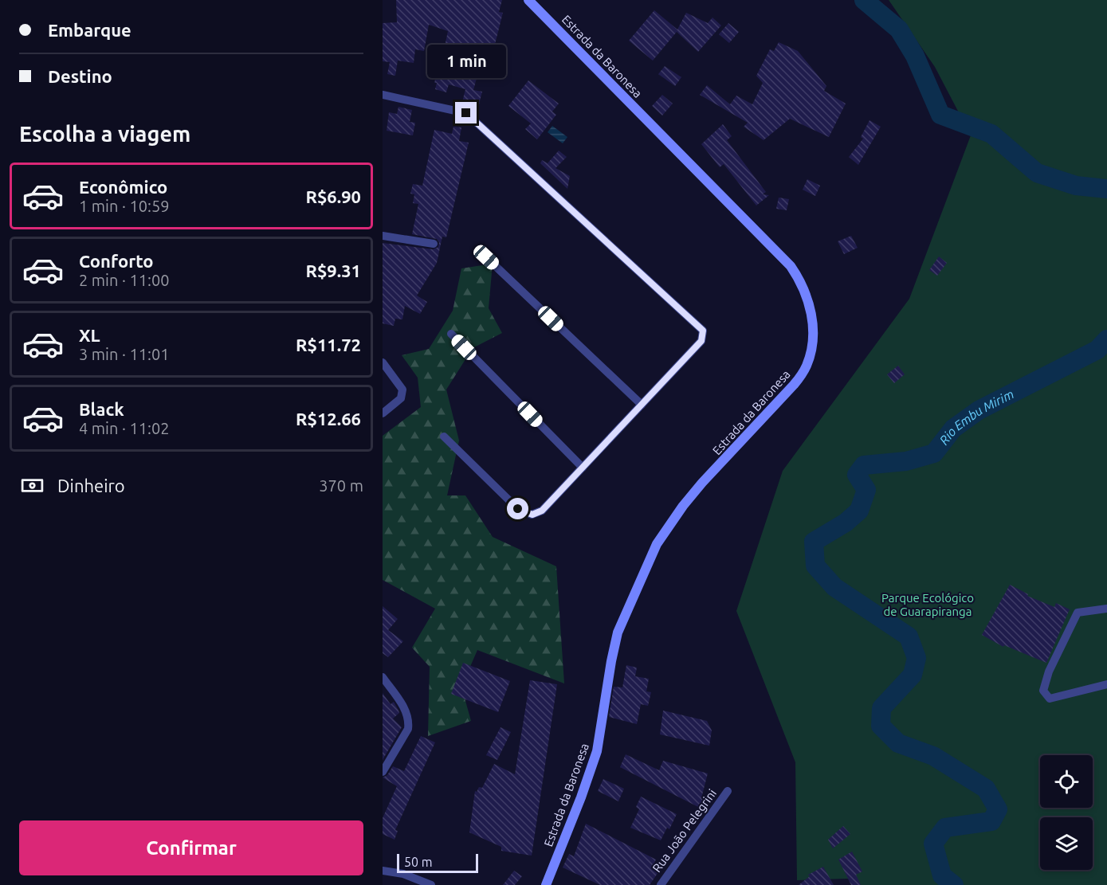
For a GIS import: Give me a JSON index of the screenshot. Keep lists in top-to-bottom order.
{
  "streets": {
    "main road": ["Estrada da Baronesa"],
    "street": ["Rua João Pelegrini"]
  },
  "water": ["Rio Embu Mirim"],
  "parks": ["Parque Ecológico de Guarapiranga"],
  "scale_bar": "50 m",
  "page": {
    "banner": ["Embarque", "Destino"],
    "bubble": "1 min",
    "heading": "Escolha a viagem",
    "list": [
      {
        "name": "Econômico",
        "note": "1 min · 10:59",
        "value": "R$6.90"
      },
      {
        "name": "Conforto",
        "note": "2 min · 11:00",
        "value": "R$9.31"
      },
      {
        "name": "XL",
        "note": "3 min · 11:01",
        "value": "R$11.72"
      },
      {
        "name": "Black",
        "note": "4 min · 11:02",
        "value": "R$12.66"
      }
    ],
    "pay": ["Dinheiro", "370 m"],
    "buttons": "Confirmar",
    "scale": "50 m"
  }
}
